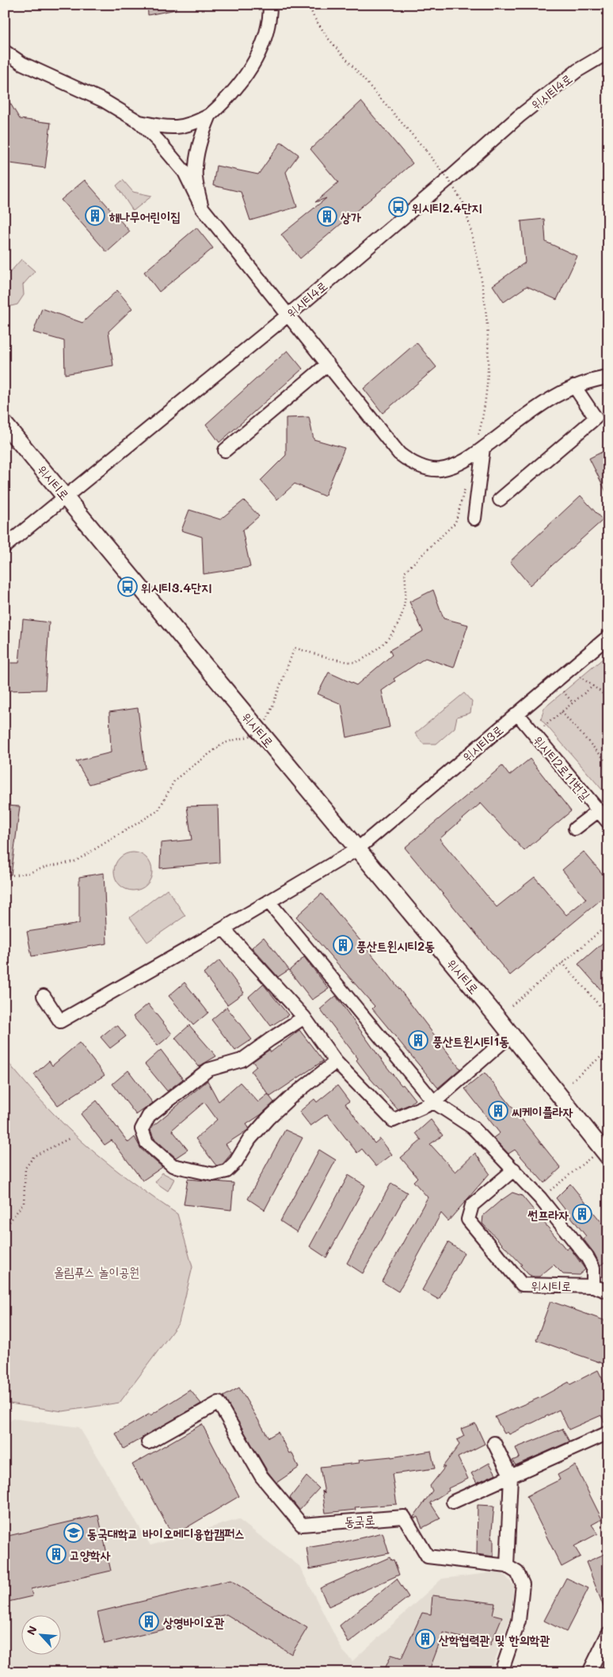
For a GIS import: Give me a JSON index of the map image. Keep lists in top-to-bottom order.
{
  "streets": {
    "main road": ["위시티로"],
    "street": [
      "위시티4로",
      "위시티3로",
      "위시티2로11번길",
      "동국로"
    ]
  },
  "crossings": [
    ["위시티4로", "위시티로"],
    ["위시티로", "위시티3로"],
    ["위시티3로", "위시티2로11번길"]
  ],
  "parks": ["올림푸스 놀이공원"],
  "places": {
    "bus stop": ["위시티2.4단지", "위시티3.4단지"],
    "building": [
      "해나무어린이집",
      "상가",
      "풍산트윈시티2동",
      "풍산트윈시티1동",
      "씨케이플라자",
      "썬프라자",
      "고양학사",
      "상영바이오관",
      "산학협력관 및 한의학관"
    ],
    "school or university": ["동국대학교 바이오메디융합캠퍼스"]
  },
  "north": "top left"
}
